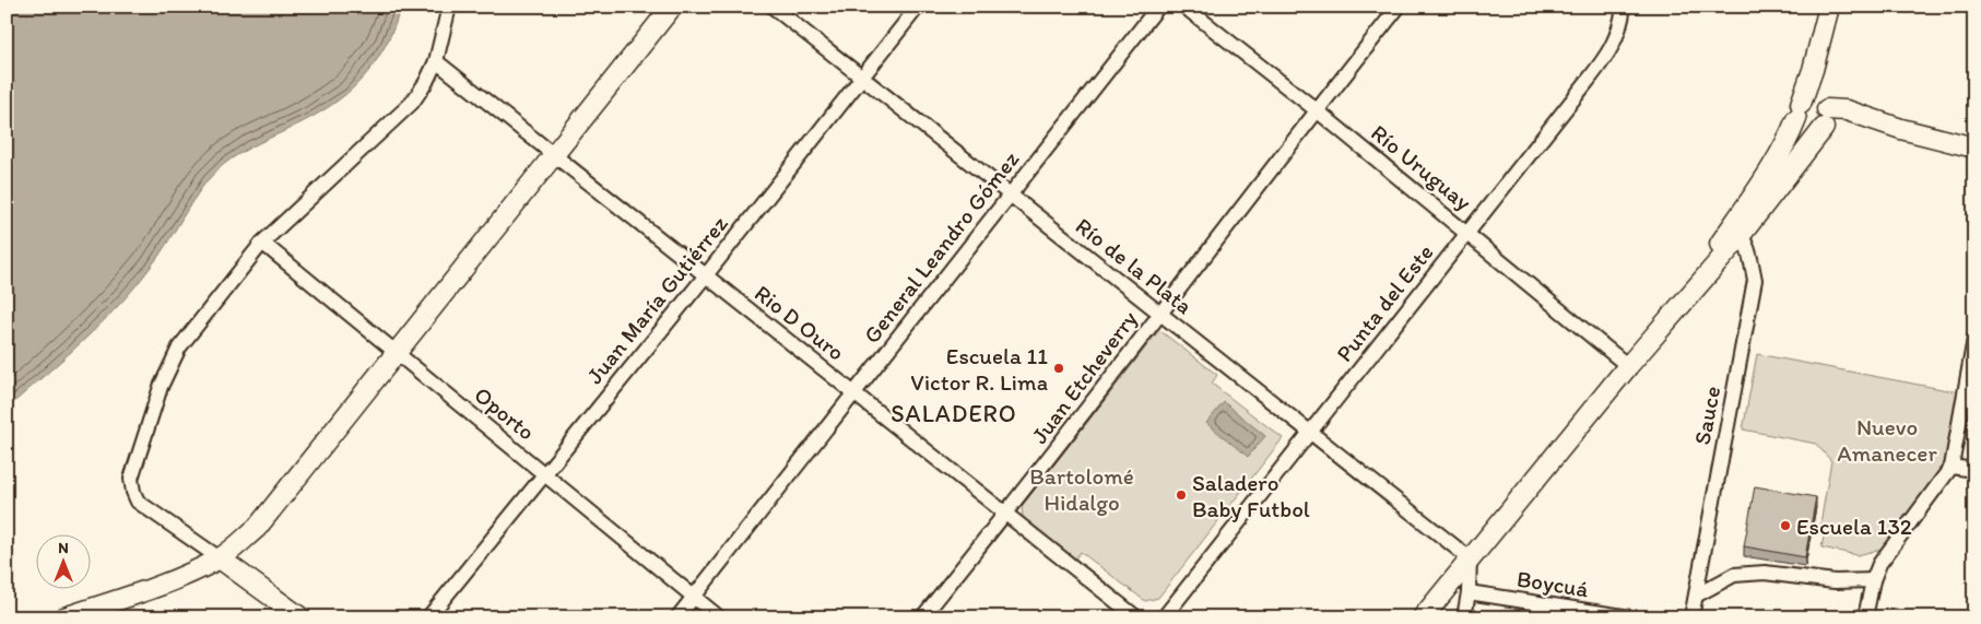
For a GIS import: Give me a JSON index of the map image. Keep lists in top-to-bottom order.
{
  "streets": {
    "street": [
      "Río Uruguay",
      "General Leandro Gómez",
      "Río de la Plata",
      "Juan María Gutiérrez",
      "Punta del Este",
      "Rio D Ouro",
      "Juan Etcheverry",
      "Oporto",
      "Sauce",
      "Boycuá"
    ]
  },
  "crossings": [
    ["Río Uruguay", "Punta del Este"],
    ["Río Uruguay", "Juan Etcheverry"],
    ["General Leandro Gómez", "Río de la Plata"],
    ["General Leandro Gómez", "Rio D Ouro"],
    ["General Leandro Gómez", "Oporto"],
    ["Río de la Plata", "Juan María Gutiérrez"],
    ["Río de la Plata", "Punta del Este"],
    ["Río de la Plata", "Juan Etcheverry"],
    ["Juan María Gutiérrez", "Rio D Ouro"],
    ["Juan María Gutiérrez", "Oporto"],
    ["Rio D Ouro", "Juan Etcheverry"]
  ],
  "districts": ["SALADERO"],
  "parks": ["Nuevo Amanecer", "Bartolomé Hidalgo"],
  "places": ["Escuela 11 Victor R. Lima", "Saladero Baby Futbol", "Escuela 132"],
  "north": "top"
}
